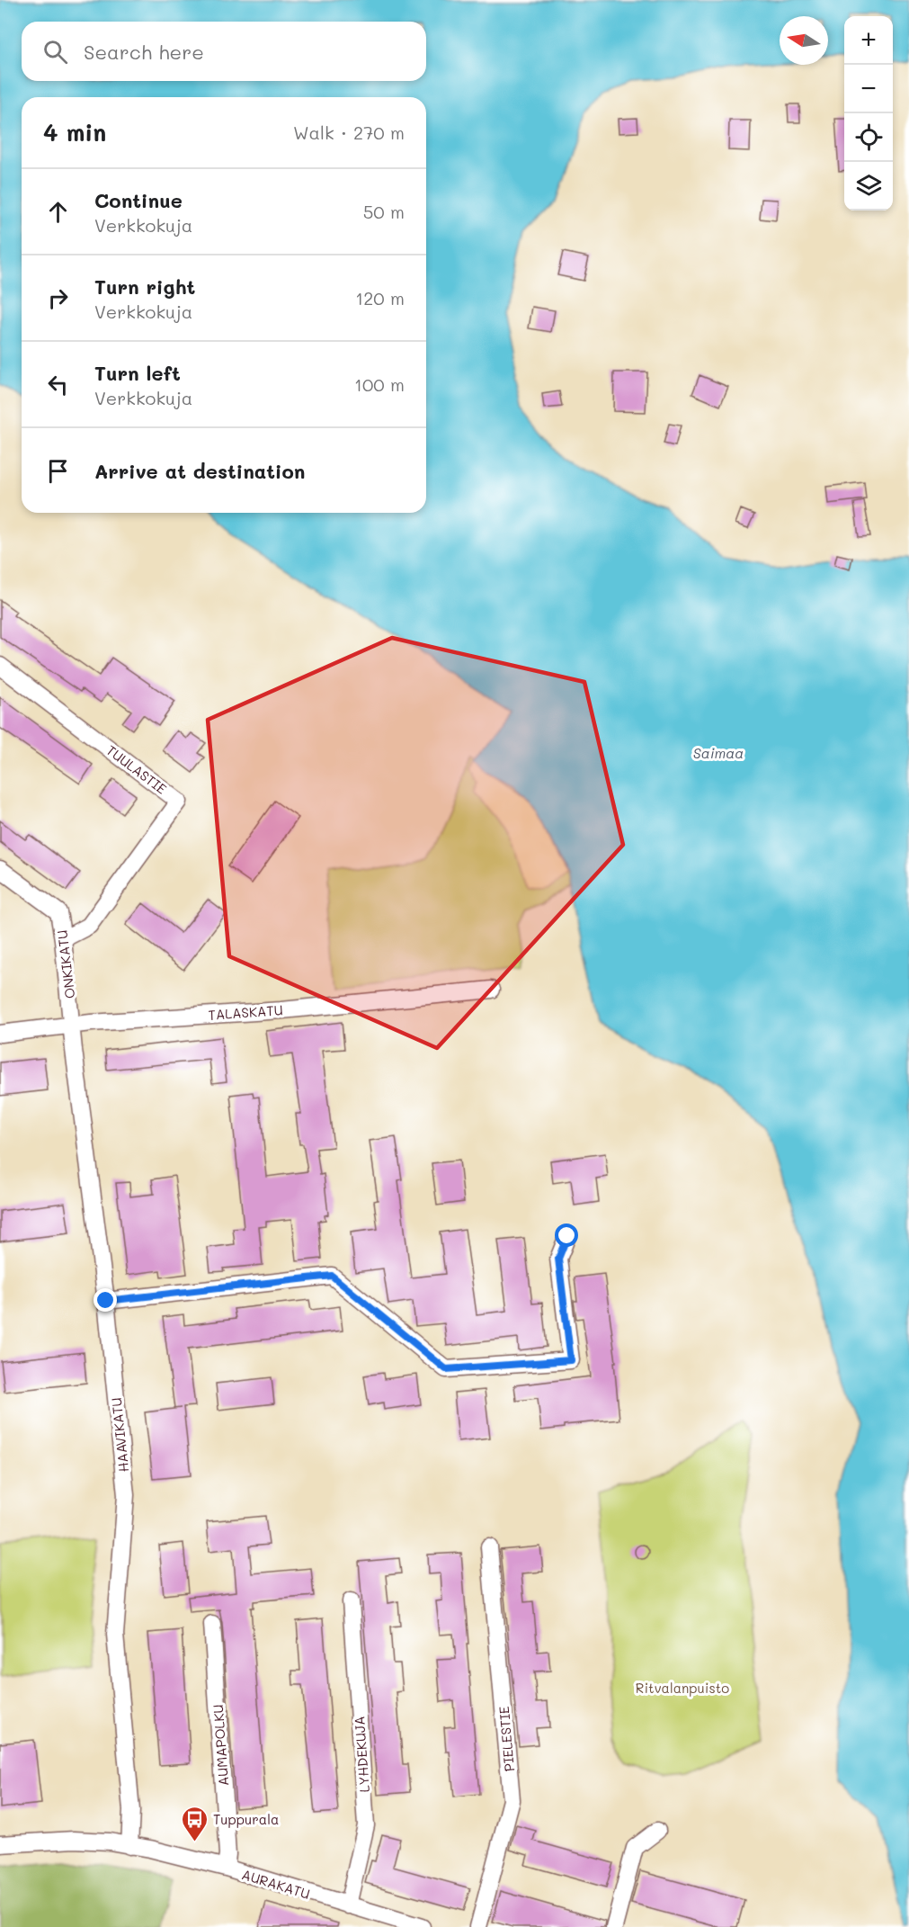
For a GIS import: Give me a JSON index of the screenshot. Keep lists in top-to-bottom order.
{
  "streets": {
    "street": [
      "TUULASTIE",
      "ONKIKATU",
      "TALASKATU",
      "HAAVIKATU",
      "PIELESTIE",
      "AUMAPOLKU",
      "LYHDEKUJA",
      "AURAKATU"
    ]
  },
  "crossings": [
    ["TUULASTIE", "ONKIKATU"],
    ["ONKIKATU", "TALASKATU"],
    ["ONKIKATU", "HAAVIKATU"],
    ["TALASKATU", "HAAVIKATU"],
    ["HAAVIKATU", "AURAKATU"],
    ["AUMAPOLKU", "AURAKATU"],
    ["LYHDEKUJA", "AURAKATU"]
  ],
  "water": ["Saimaa"],
  "parks": ["Ritvalanpuisto"],
  "places": {
    "bus stop": ["Tuppurala"]
  },
  "north": "left",
  "page": {
    "map_buttons": ["+", "−"],
    "search": "Search here",
    "heading": ["4 min", "Walk · 270 m"],
    "list": [
      ["Continue", "Verkkokuja", "50 m"],
      ["Turn right", "Verkkokuja", "120 m"],
      ["Turn left", "Verkkokuja", "100 m"],
      "Arrive at destination"
    ]
  }
}
